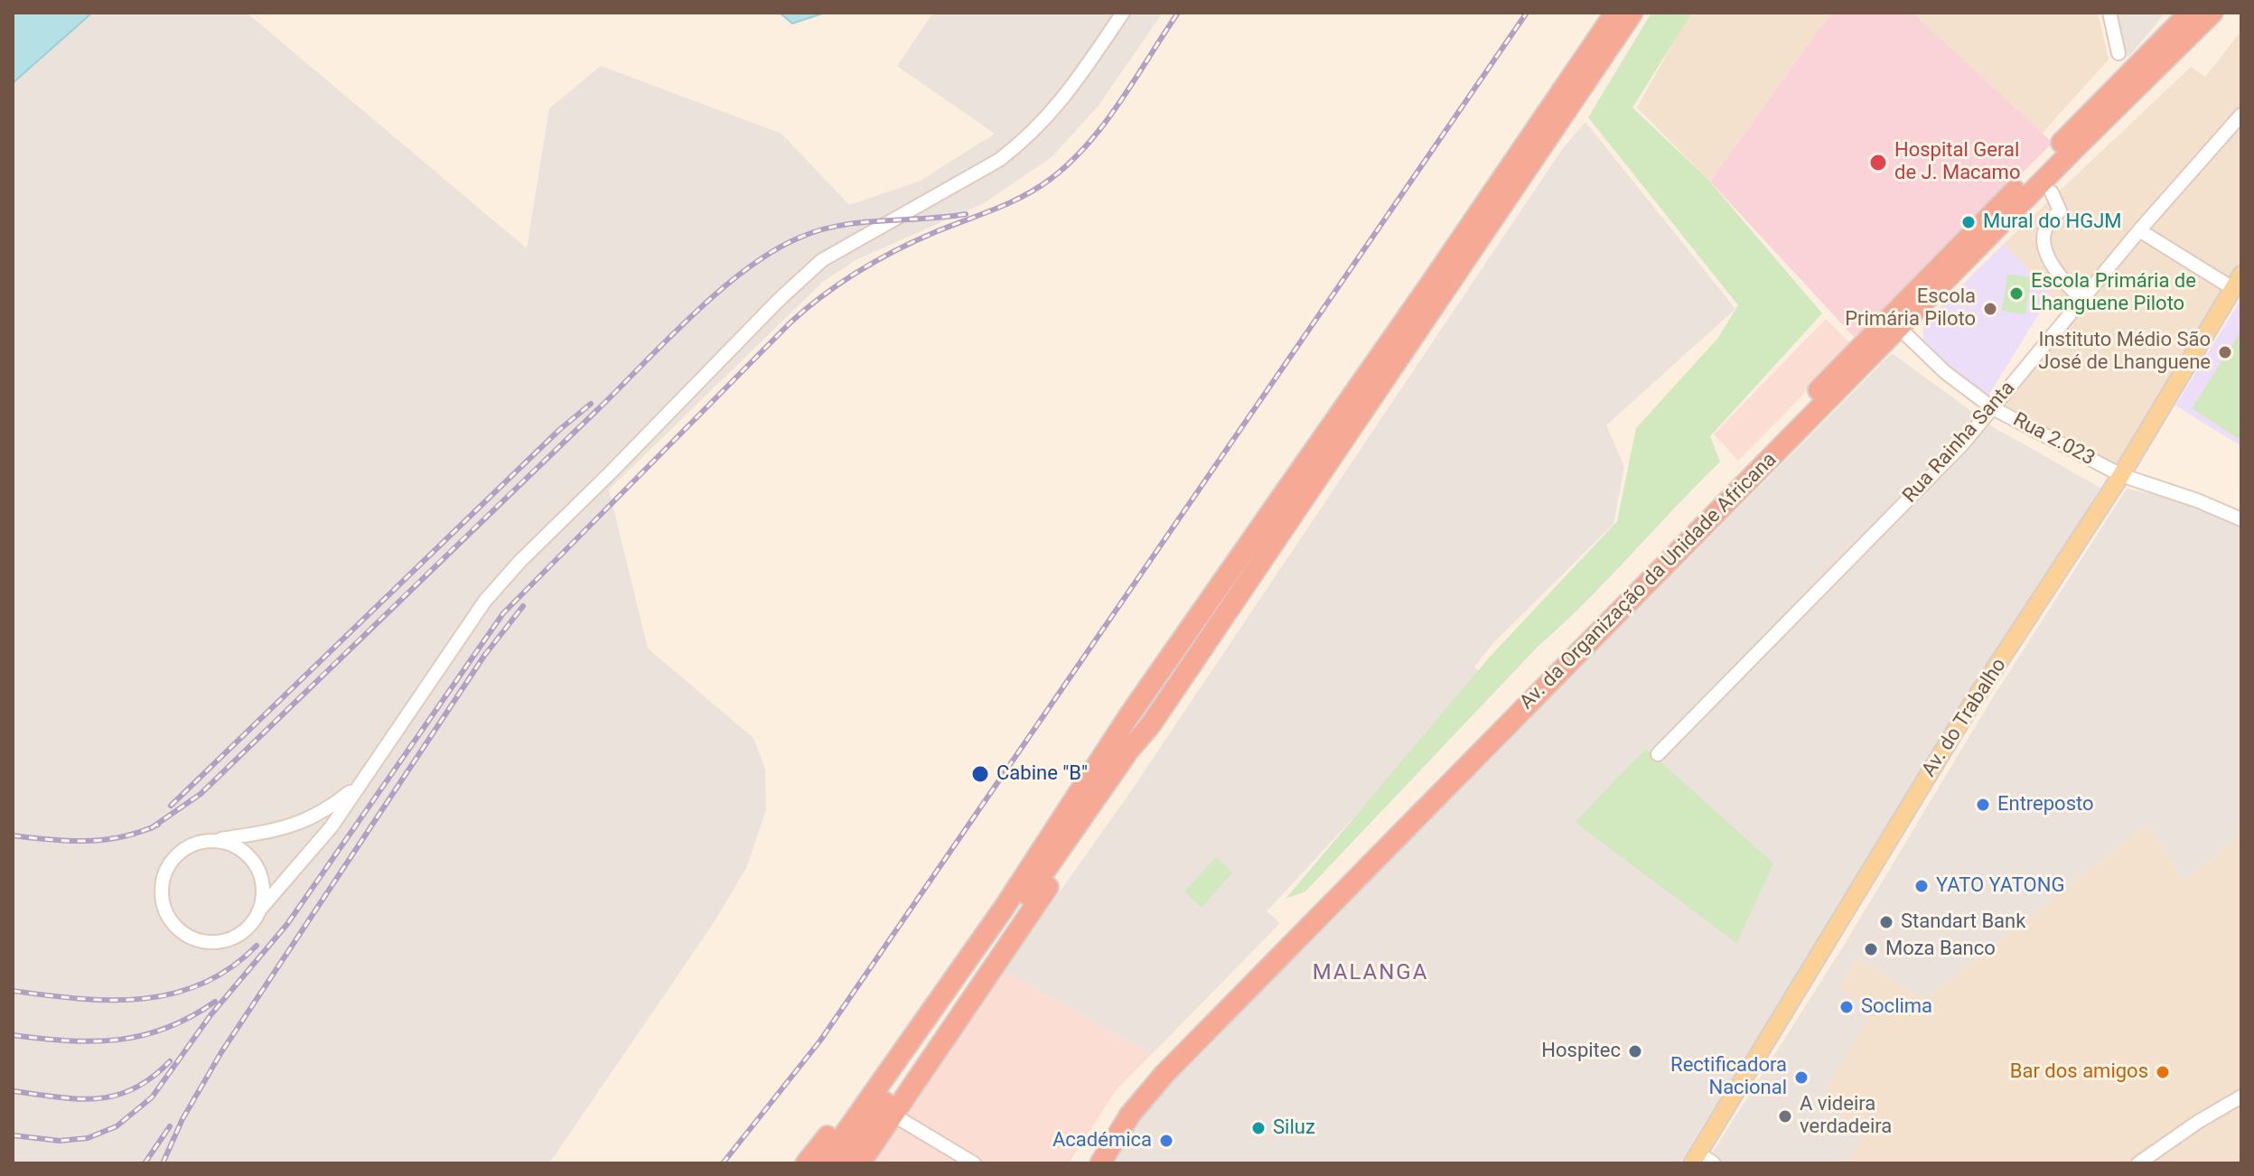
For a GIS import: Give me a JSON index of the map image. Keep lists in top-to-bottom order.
{
  "streets": {
    "highway": ["Av. da Organização da Unidade Africana"],
    "main road": ["Av. do Trabalho"],
    "street": ["Rua 2.023", "Rua Rainha Santa"]
  },
  "crossings": [
    ["Rua 2.023", "Rua Rainha Santa"],
    ["Rua 2.023", "Av. da Organização da Unidade Africana"],
    ["Rua 2.023", "Av. do Trabalho"]
  ],
  "districts": ["MALANGA"],
  "places": [
    "Hospital Geral de J. Macamo",
    "Mural do HGJM",
    "Escola Primária de Lhanguene Piloto",
    "Escola Primária Piloto",
    "Instituto Médio São José de Lhanguene",
    "Cabine \"B\"",
    "Entreposto",
    "YATO YATONG",
    "Standart Bank",
    "Moza Banco",
    "Soclima",
    "Hospitec",
    "Bar dos amigos",
    "Rectificadora Nacional",
    "A videira verdadeira",
    "Siluz",
    "Académica"
  ]
}
